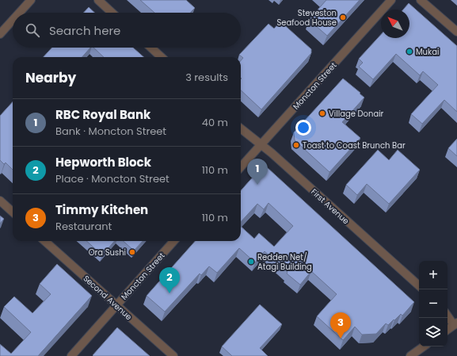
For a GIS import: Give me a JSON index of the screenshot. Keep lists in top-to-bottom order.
{
  "streets": {
    "street": ["Moncton Street", "First Avenue", "Second Avenue"]
  },
  "crossings": [
    ["Moncton Street", "First Avenue"],
    ["Moncton Street", "Second Avenue"]
  ],
  "places": [
    "Steveston Seafood House",
    "Mukai",
    "Village Donair",
    "Toast to Coast Brunch Bar",
    "Ora Sushi",
    "Redden Net/ Atagi Building"
  ],
  "north": "top left",
  "page": {
    "search": "Search here",
    "heading": ["Nearby", "3 results"],
    "list": [
      {
        "mark": "1",
        "name": "RBC Royal Bank",
        "note": "Bank · Moncton Street",
        "value": "40 m"
      },
      {
        "mark": "2",
        "name": "Hepworth Block",
        "note": "Place · Moncton Street",
        "value": "110 m"
      },
      {
        "mark": "3",
        "name": "Timmy Kitchen",
        "note": "Restaurant",
        "value": "110 m"
      }
    ],
    "pins": ["1", "2", "3"],
    "map_buttons": ["+", "−"]
  }
}
